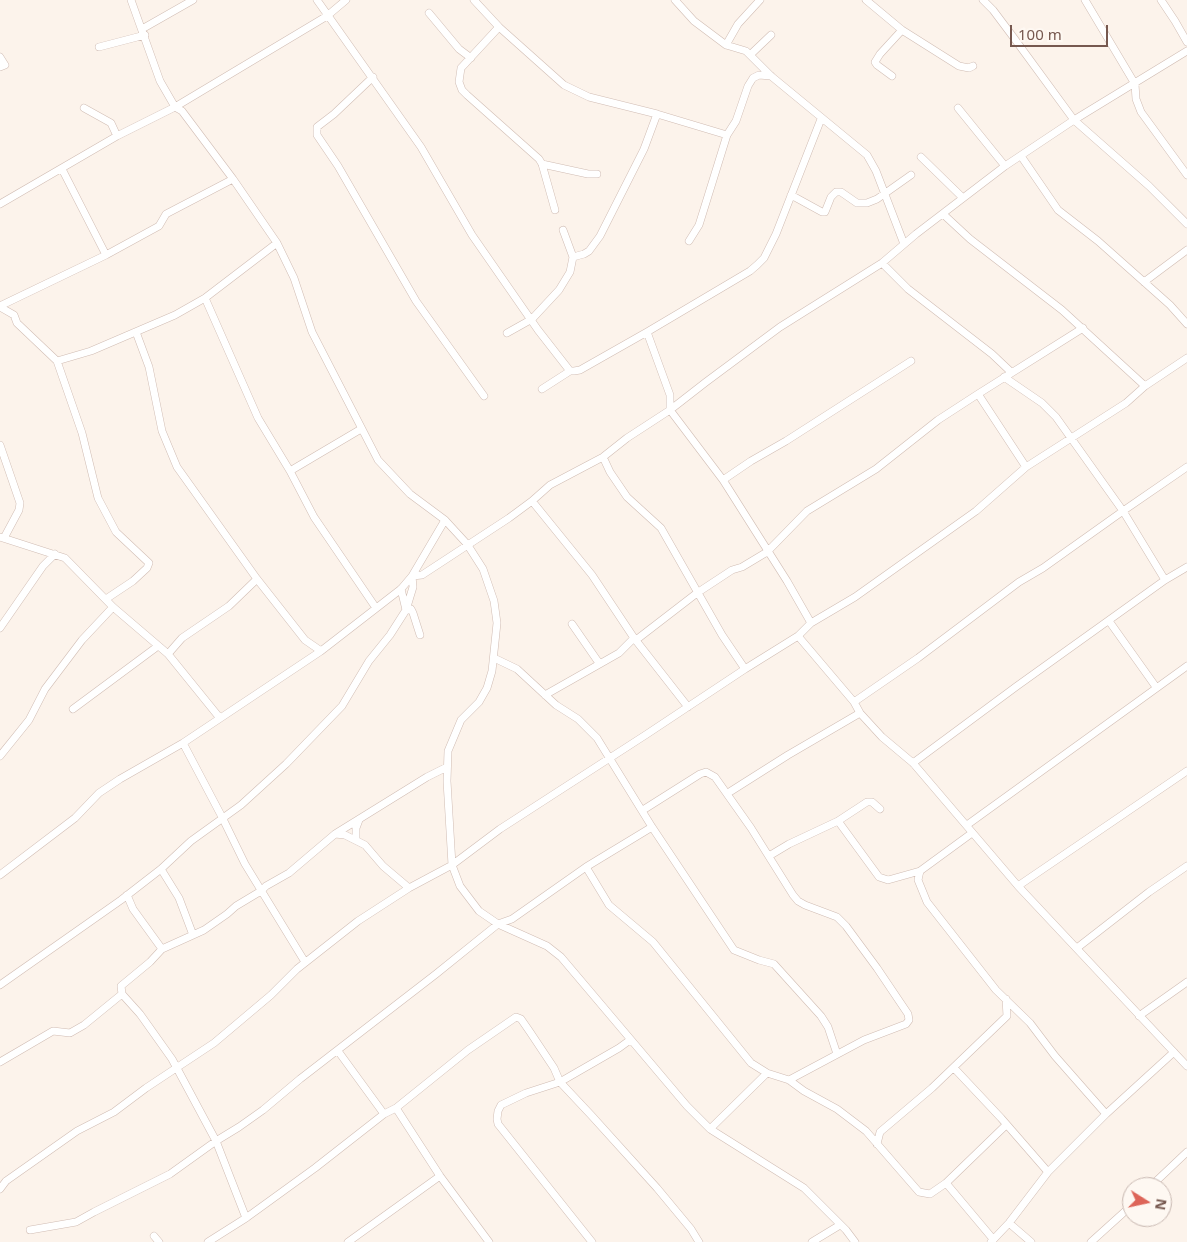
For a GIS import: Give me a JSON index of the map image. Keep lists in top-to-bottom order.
{
  "scale_bar": "100 m",
  "north": "right"
}
